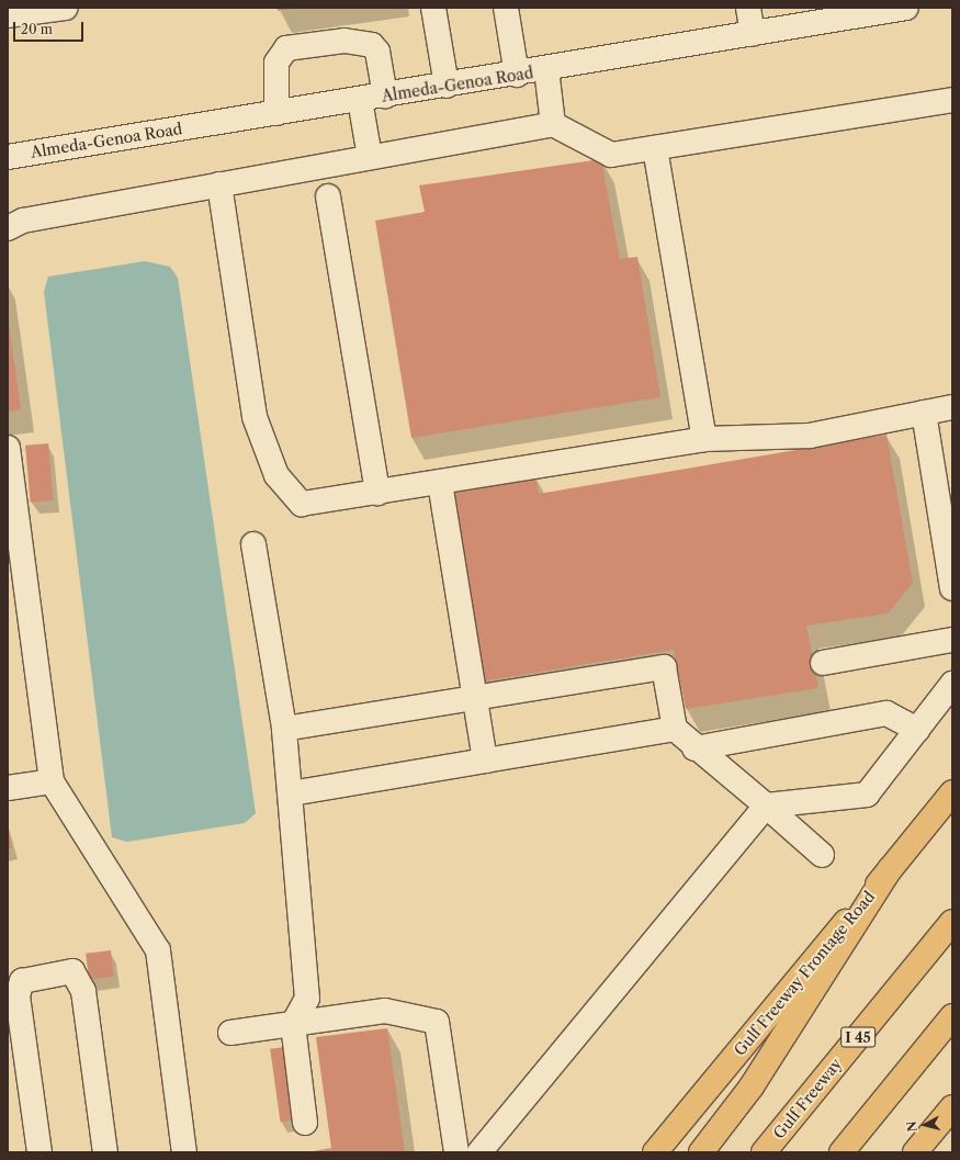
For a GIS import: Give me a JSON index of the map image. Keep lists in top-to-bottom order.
{
  "streets": {
    "main road": ["Gulf Freeway Frontage Road", "I 45", "Gulf Freeway"],
    "street": ["Almeda-Genoa Road"]
  },
  "scale_bar": "20 m",
  "north": "left"
}
